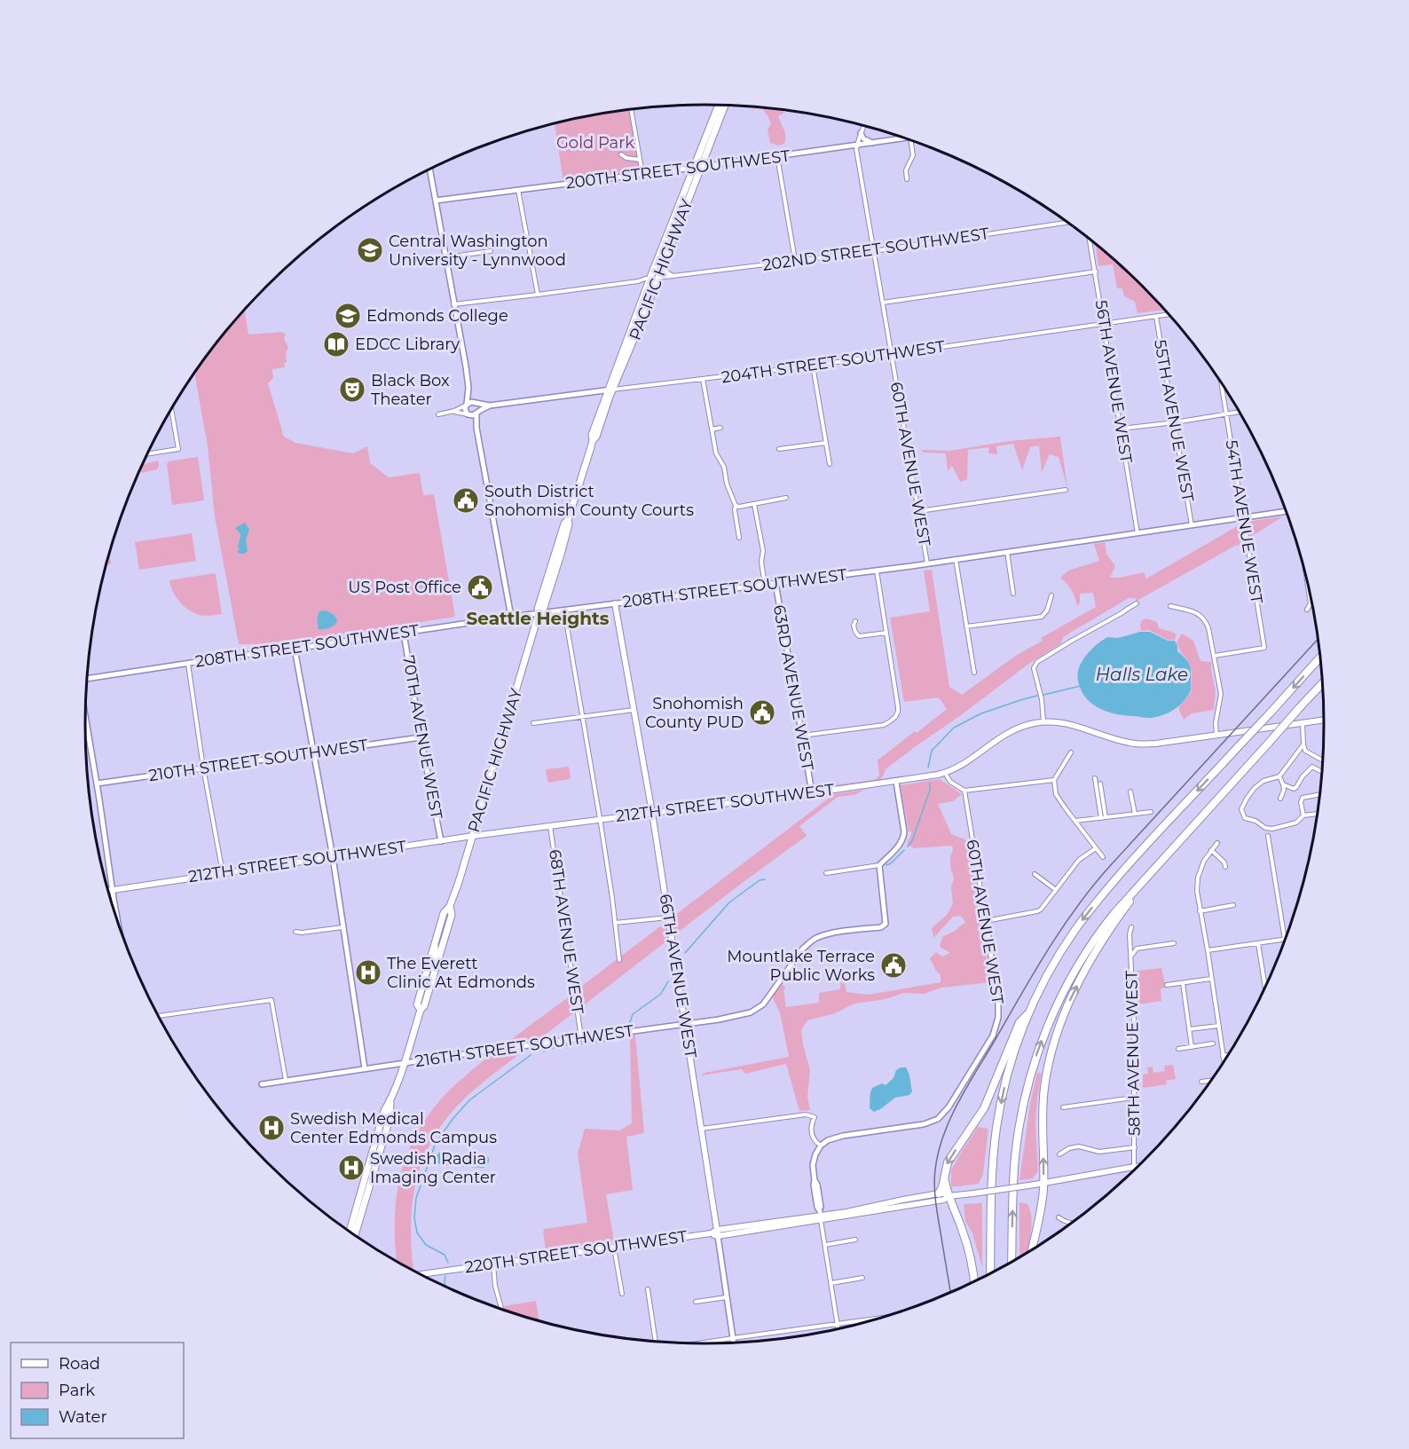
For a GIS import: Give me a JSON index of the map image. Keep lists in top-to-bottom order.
{
  "streets": {
    "main road": [
      "PACIFIC HIGHWAY",
      "212TH STREET SOUTHWEST",
      "66TH AVENUE WEST",
      "220TH STREET SOUTHWEST"
    ],
    "street": [
      "200TH STREET SOUTHWEST",
      "202ND STREET SOUTHWEST",
      "204TH STREET SOUTHWEST",
      "56TH AVENUE WEST",
      "55TH AVENUE WEST",
      "60TH AVENUE WEST",
      "54TH AVENUE WEST",
      "208TH STREET SOUTHWEST",
      "63RD AVENUE WEST",
      "70TH AVENUE WEST",
      "210TH STREET SOUTHWEST",
      "68TH AVENUE WEST",
      "216TH STREET SOUTHWEST",
      "58TH AVENUE WEST"
    ]
  },
  "crossings": [
    ["200TH STREET SOUTHWEST", "PACIFIC HIGHWAY"],
    ["200TH STREET SOUTHWEST", "60TH AVENUE WEST"],
    ["202ND STREET SOUTHWEST", "PACIFIC HIGHWAY"],
    ["202ND STREET SOUTHWEST", "60TH AVENUE WEST"],
    ["PACIFIC HIGHWAY", "204TH STREET SOUTHWEST"],
    ["PACIFIC HIGHWAY", "208TH STREET SOUTHWEST"],
    ["PACIFIC HIGHWAY", "212TH STREET SOUTHWEST"],
    ["PACIFIC HIGHWAY", "216TH STREET SOUTHWEST"],
    ["204TH STREET SOUTHWEST", "56TH AVENUE WEST"],
    ["204TH STREET SOUTHWEST", "55TH AVENUE WEST"],
    ["204TH STREET SOUTHWEST", "60TH AVENUE WEST"],
    ["56TH AVENUE WEST", "208TH STREET SOUTHWEST"],
    ["55TH AVENUE WEST", "208TH STREET SOUTHWEST"],
    ["60TH AVENUE WEST", "208TH STREET SOUTHWEST"],
    ["54TH AVENUE WEST", "208TH STREET SOUTHWEST"],
    ["208TH STREET SOUTHWEST", "63RD AVENUE WEST"],
    ["208TH STREET SOUTHWEST", "70TH AVENUE WEST"],
    ["208TH STREET SOUTHWEST", "66TH AVENUE WEST"],
    ["63RD AVENUE WEST", "212TH STREET SOUTHWEST"],
    ["70TH AVENUE WEST", "210TH STREET SOUTHWEST"],
    ["70TH AVENUE WEST", "212TH STREET SOUTHWEST"],
    ["212TH STREET SOUTHWEST", "68TH AVENUE WEST"],
    ["212TH STREET SOUTHWEST", "66TH AVENUE WEST"],
    ["68TH AVENUE WEST", "216TH STREET SOUTHWEST"],
    ["66TH AVENUE WEST", "216TH STREET SOUTHWEST"],
    ["66TH AVENUE WEST", "220TH STREET SOUTHWEST"],
    ["58TH AVENUE WEST", "220TH STREET SOUTHWEST"]
  ],
  "districts": ["Seattle Heights"],
  "water": ["Halls Lake"],
  "parks": ["Gold Park"],
  "places": {
    "school or university": ["Central Washington University - Lynnwood", "Edmonds College"],
    "library": ["EDCC Library"],
    "theatre": ["Black Box Theater"],
    "public building": [
      "South District Snohomish County Courts",
      "US Post Office",
      "Snohomish County PUD",
      "Mountlake Terrace Public Works"
    ],
    "hospital": ["The Everett Clinic At Edmonds", "Swedish Medical Center Edmonds Campus", "Swedish Radia Imaging Center"]
  },
  "legend": ["Road", "Park", "Water"]
}
